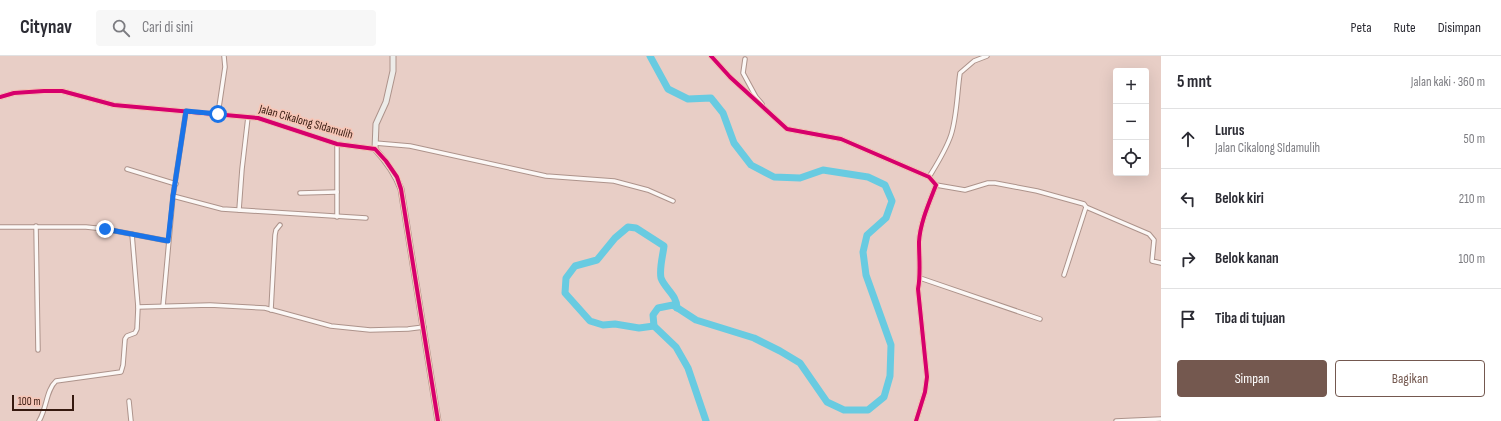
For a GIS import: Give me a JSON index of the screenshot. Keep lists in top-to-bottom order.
{
  "streets": {
    "street": ["Jalan Cikalong SIdamulih"]
  },
  "scale_bar": "100 m",
  "page": {
    "header": "Citynav",
    "search": "Cari di sini",
    "nav": ["Peta", "Rute", "Disimpan"],
    "heading": ["5 mnt", "Jalan kaki · 360 m"],
    "map_buttons": ["+", "−"],
    "list": [
      ["Lurus", "Jalan Cikalong SIdamulih", "50 m"],
      ["Belok kiri", "210 m"],
      ["Belok kanan", "100 m"],
      "Tiba di tujuan"
    ],
    "buttons": ["Simpan", "Bagikan"],
    "scale": "100 m"
  }
}
